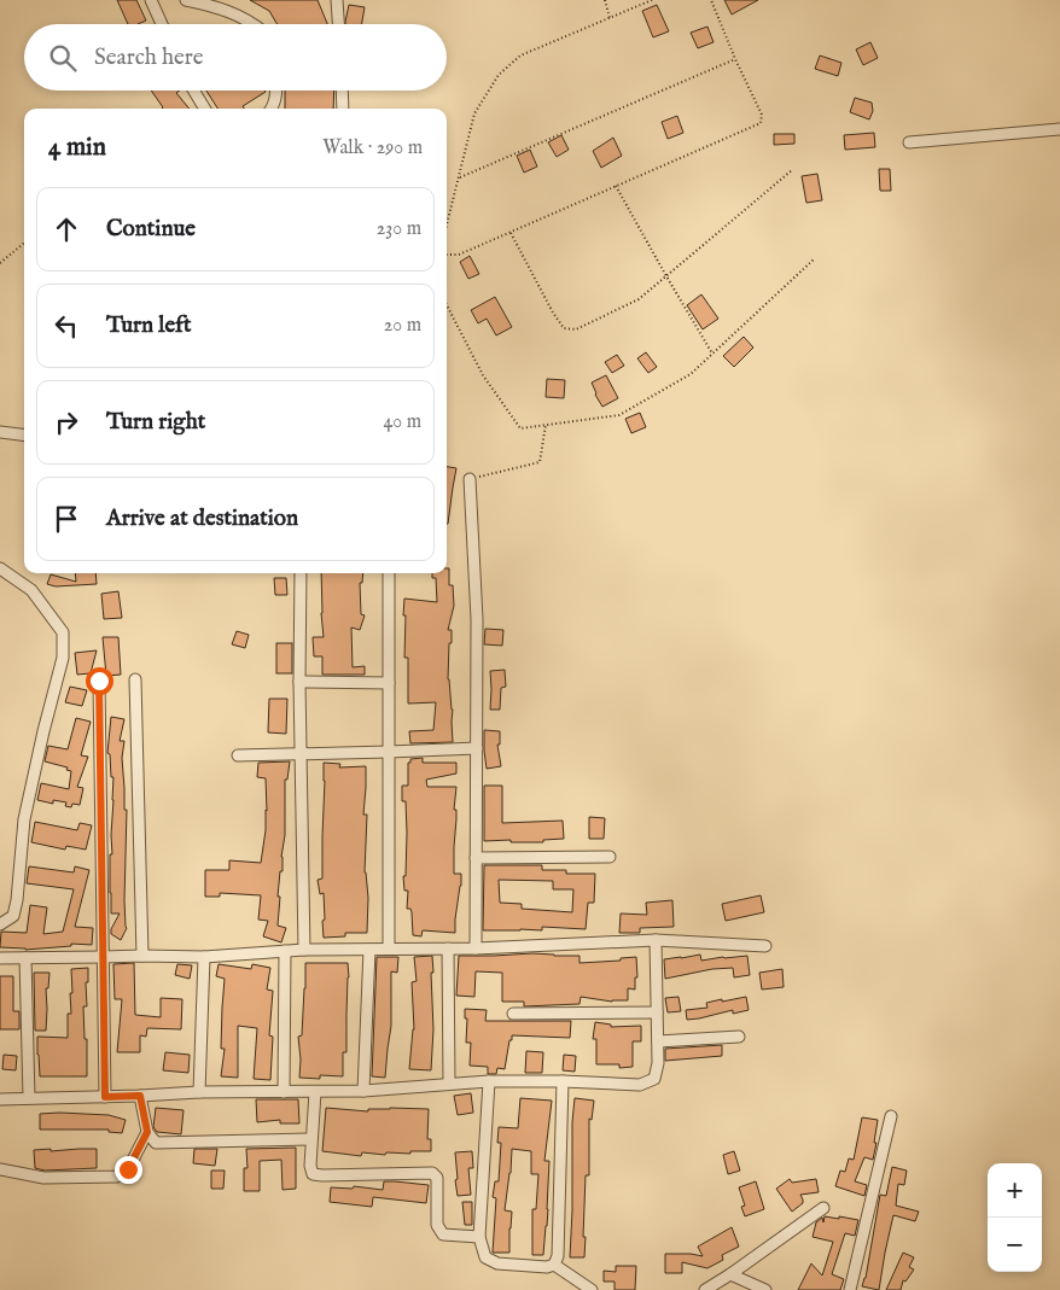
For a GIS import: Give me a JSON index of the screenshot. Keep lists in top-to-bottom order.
{
  "page": {
    "search": "Search here",
    "heading": ["4 min", "Walk · 290 m"],
    "list": [
      ["Continue", "230 m"],
      ["Turn left", "20 m"],
      ["Turn right", "40 m"],
      "Arrive at destination"
    ],
    "map_buttons": ["+", "−"]
  }
}
